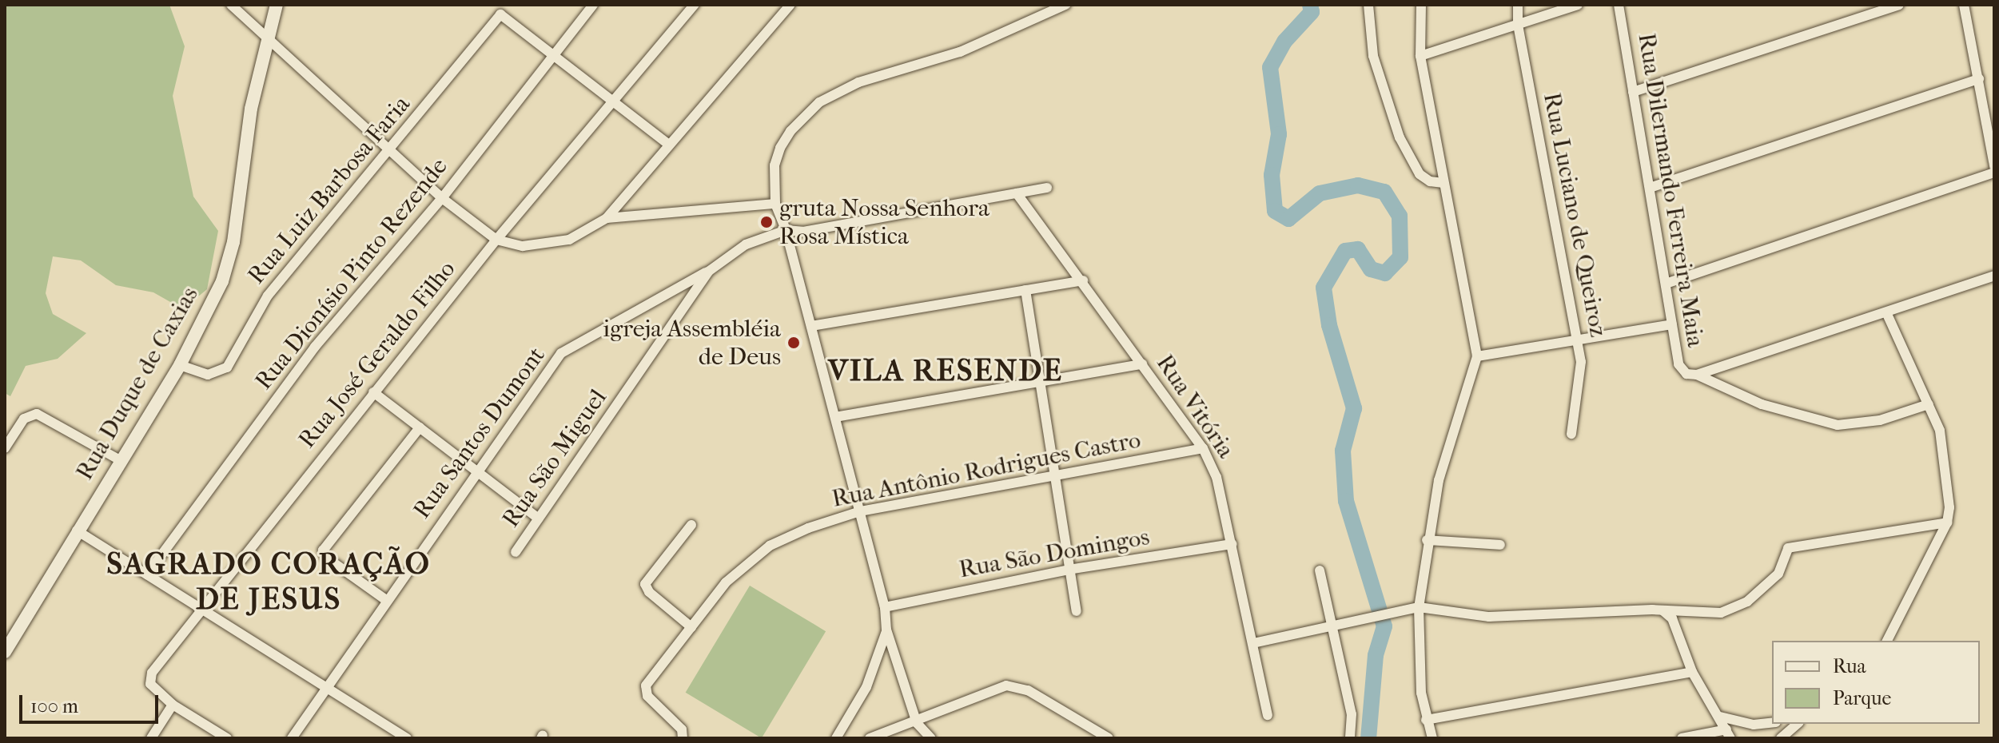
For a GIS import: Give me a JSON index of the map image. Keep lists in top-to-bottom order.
{
  "streets": {
    "street": [
      "Rua Luiz Barbosa Faria",
      "Rua Dilermando Ferreira Maia",
      "Rua Luciano de Queiroz",
      "Rua Dionísio Pinto Rezende",
      "Rua José Geraldo Filho",
      "Rua Duque de Caxias",
      "Rua Vitória",
      "Rua Santos Dumont",
      "Rua São Miguel",
      "Rua Antônio Rodrigues Castro",
      "Rua São Domingos"
    ]
  },
  "crossings": [
    ["Rua Luiz Barbosa Faria", "Rua Dionísio Pinto Rezende"],
    ["Rua Luiz Barbosa Faria", "Rua Duque de Caxias"],
    ["Rua Vitória", "Rua São Miguel"],
    ["Rua Vitória", "Rua Antônio Rodrigues Castro"],
    ["Rua Vitória", "Rua São Domingos"],
    ["Rua Santos Dumont", "Rua São Miguel"]
  ],
  "districts": ["VILA RESENDE", "SAGRADO CORAÇÃO DE JESUS"],
  "places": ["gruta Nossa Senhora Rosa Mística", "igreja Assembléia de Deus"],
  "legend": ["Rua", "Parque"],
  "scale_bar": "100 m"
}
